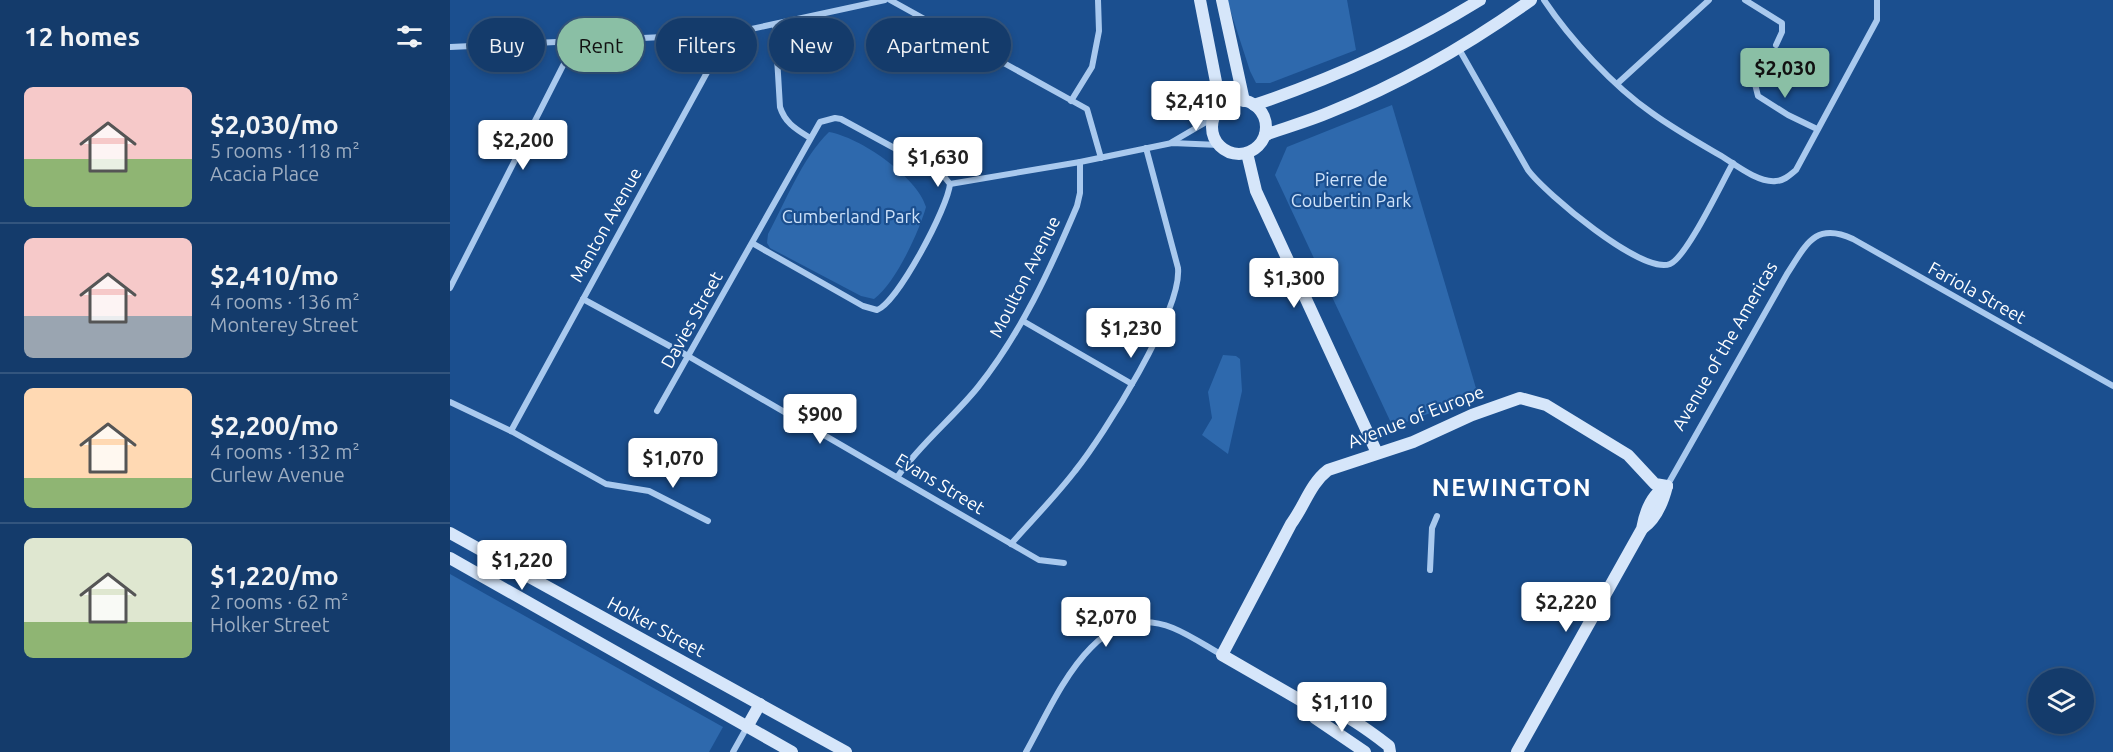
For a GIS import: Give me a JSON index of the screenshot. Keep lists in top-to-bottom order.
{
  "streets": {
    "street": [
      "Manton Avenue",
      "Moulton Avenue",
      "Fariola Street",
      "Davies Street",
      "Avenue of the Americas",
      "Avenue of Europe",
      "Evans Street",
      "Holker Street"
    ]
  },
  "crossings": [
    ["Manton Avenue", "Evans Street"],
    ["Moulton Avenue", "Evans Street"],
    ["Fariola Street", "Avenue of the Americas"],
    ["Davies Street", "Evans Street"],
    ["Avenue of the Americas", "Avenue of Europe"]
  ],
  "districts": ["NEWINGTON"],
  "parks": ["Pierre de Coubertin Park", "Cumberland Park"],
  "page": {
    "heading": "12 homes",
    "chip": [
      "Buy",
      "Rent",
      "Filters",
      "New",
      "Apartment"
    ],
    "price": [
      "$2,030",
      "$2,410",
      "$2,200",
      "$1,630",
      "$1,300",
      "$1,230",
      "$900",
      "$1,070",
      "$1,220",
      "$2,220",
      "$2,070",
      "$1,110"
    ],
    "list": [
      {
        "name": "$2,030/mo",
        "note": "5 rooms · 118 m² · Acacia Place"
      },
      {
        "name": "$2,410/mo",
        "note": "4 rooms · 136 m² · Monterey Street"
      },
      {
        "name": "$2,200/mo",
        "note": "4 rooms · 132 m² · Curlew Avenue"
      },
      {
        "name": "$1,220/mo",
        "note": "2 rooms · 62 m² · Holker Street"
      }
    ]
  }
}
